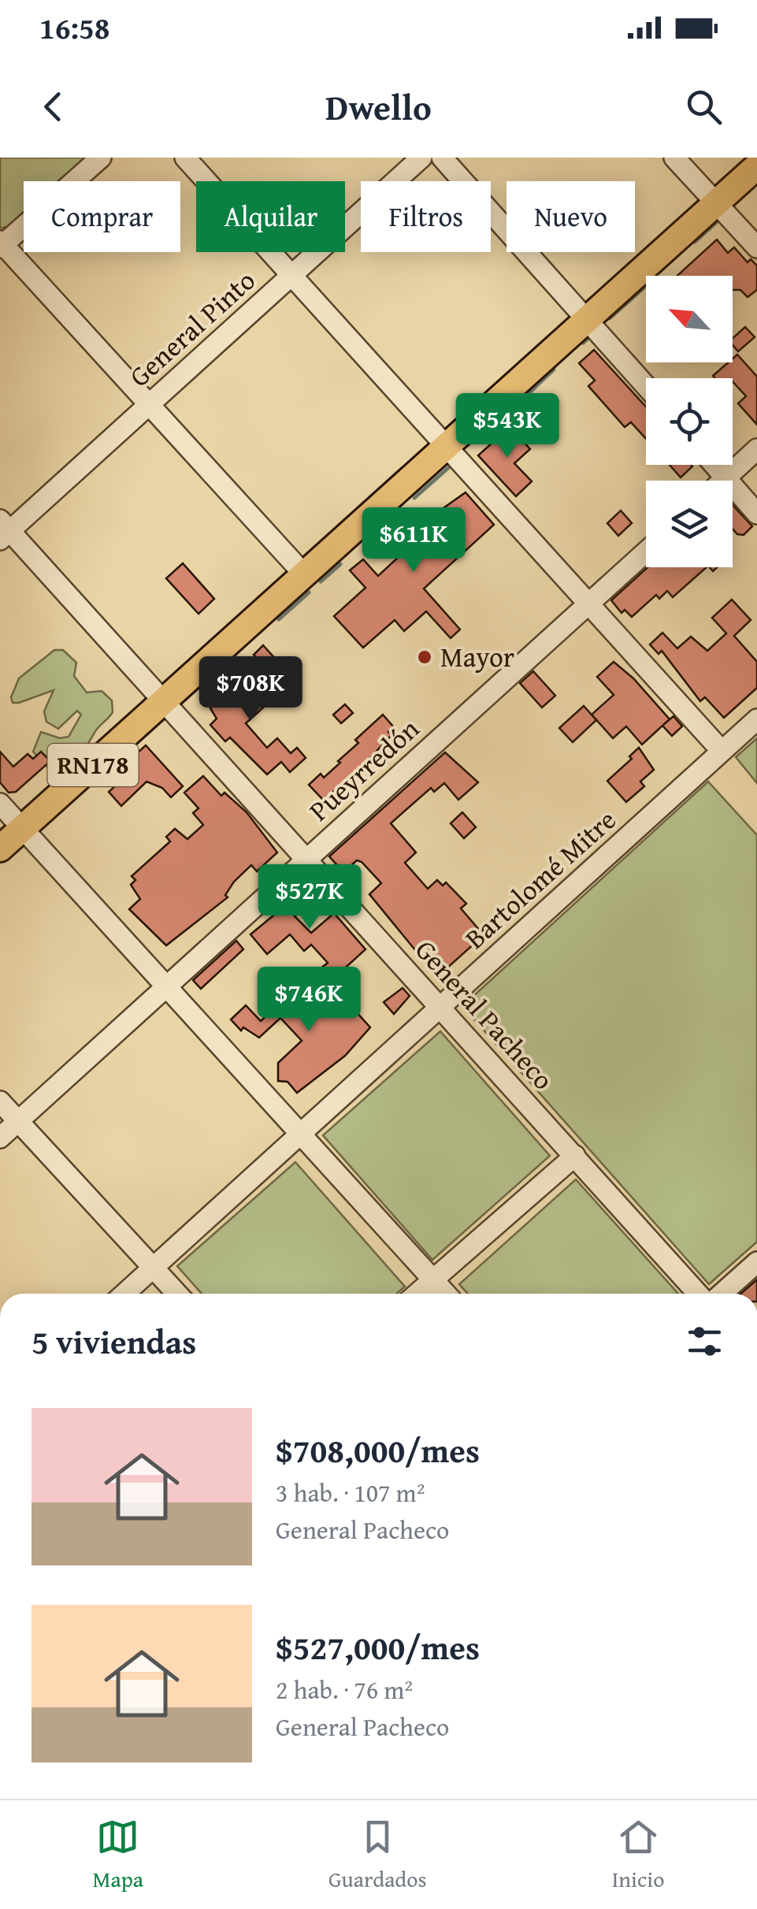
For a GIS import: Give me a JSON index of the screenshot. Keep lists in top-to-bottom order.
{
  "streets": {
    "main road": ["RN178"],
    "street": [
      "General Pinto",
      "Pueyrredón",
      "Bartolomé Mitre",
      "General Pacheco"
    ]
  },
  "crossings": [
    ["General Pinto", "General Pacheco"],
    ["RN178", "General Pacheco"],
    ["Pueyrredón", "General Pacheco"],
    ["Bartolomé Mitre", "General Pacheco"]
  ],
  "places": ["Mayor"],
  "north": "top left",
  "page": {
    "status": "16:58",
    "header": "Dwello",
    "chip": [
      "Comprar",
      "Alquilar",
      "Filtros",
      "Nuevo"
    ],
    "price": [
      "$543K",
      "$611K",
      "$708K",
      "$527K",
      "$746K"
    ],
    "heading": "5 viviendas",
    "list": [
      {
        "name": "$708,000/mes",
        "note": "3 hab. · 107 m² · General Pacheco"
      },
      {
        "name": "$527,000/mes",
        "note": "2 hab. · 76 m² · General Pacheco"
      }
    ],
    "tabs": ["Mapa", "Guardados", "Inicio"]
  }
}
